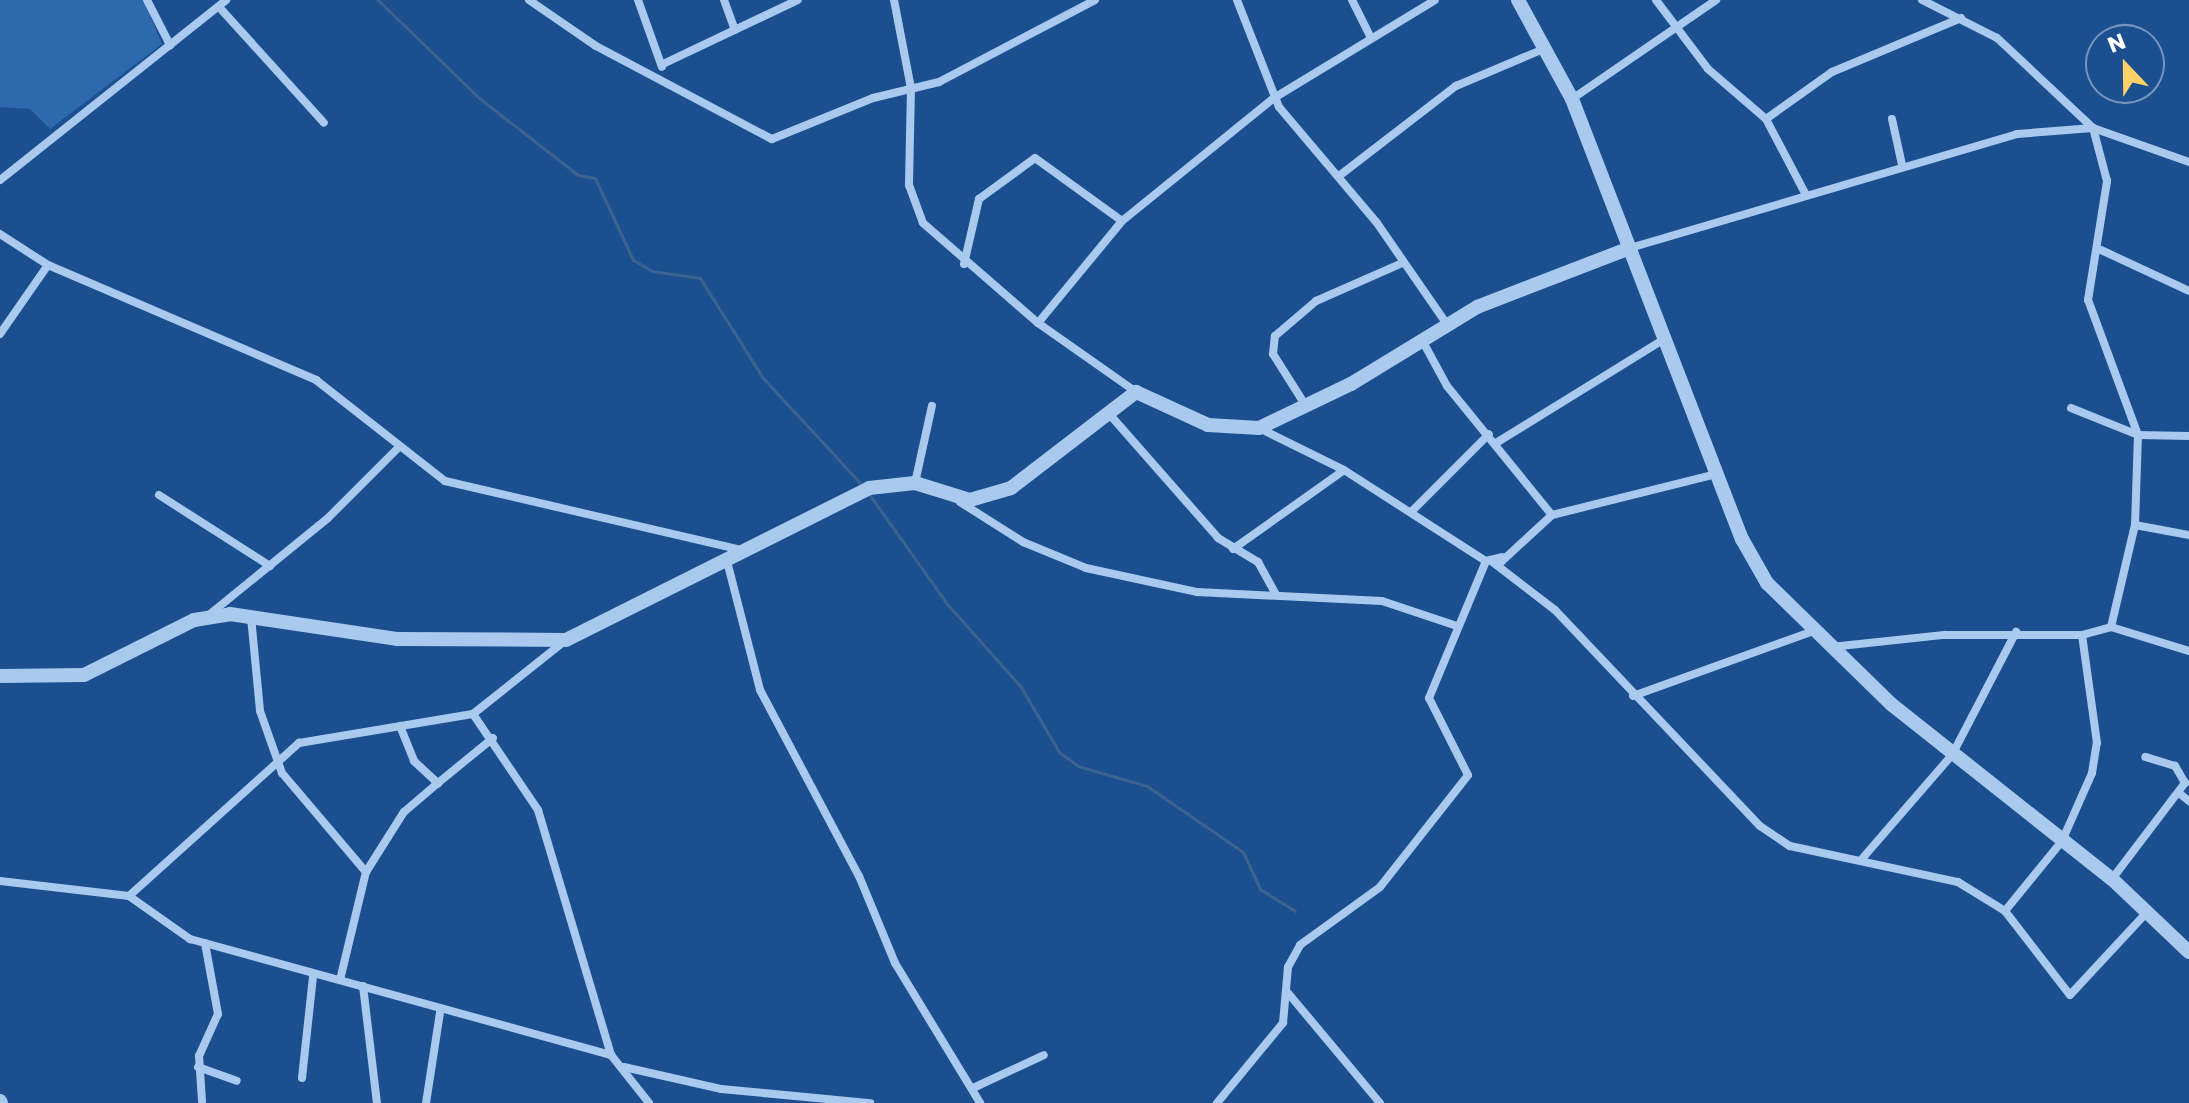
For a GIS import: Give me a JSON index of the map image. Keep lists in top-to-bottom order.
{
  "north": "top"
}
